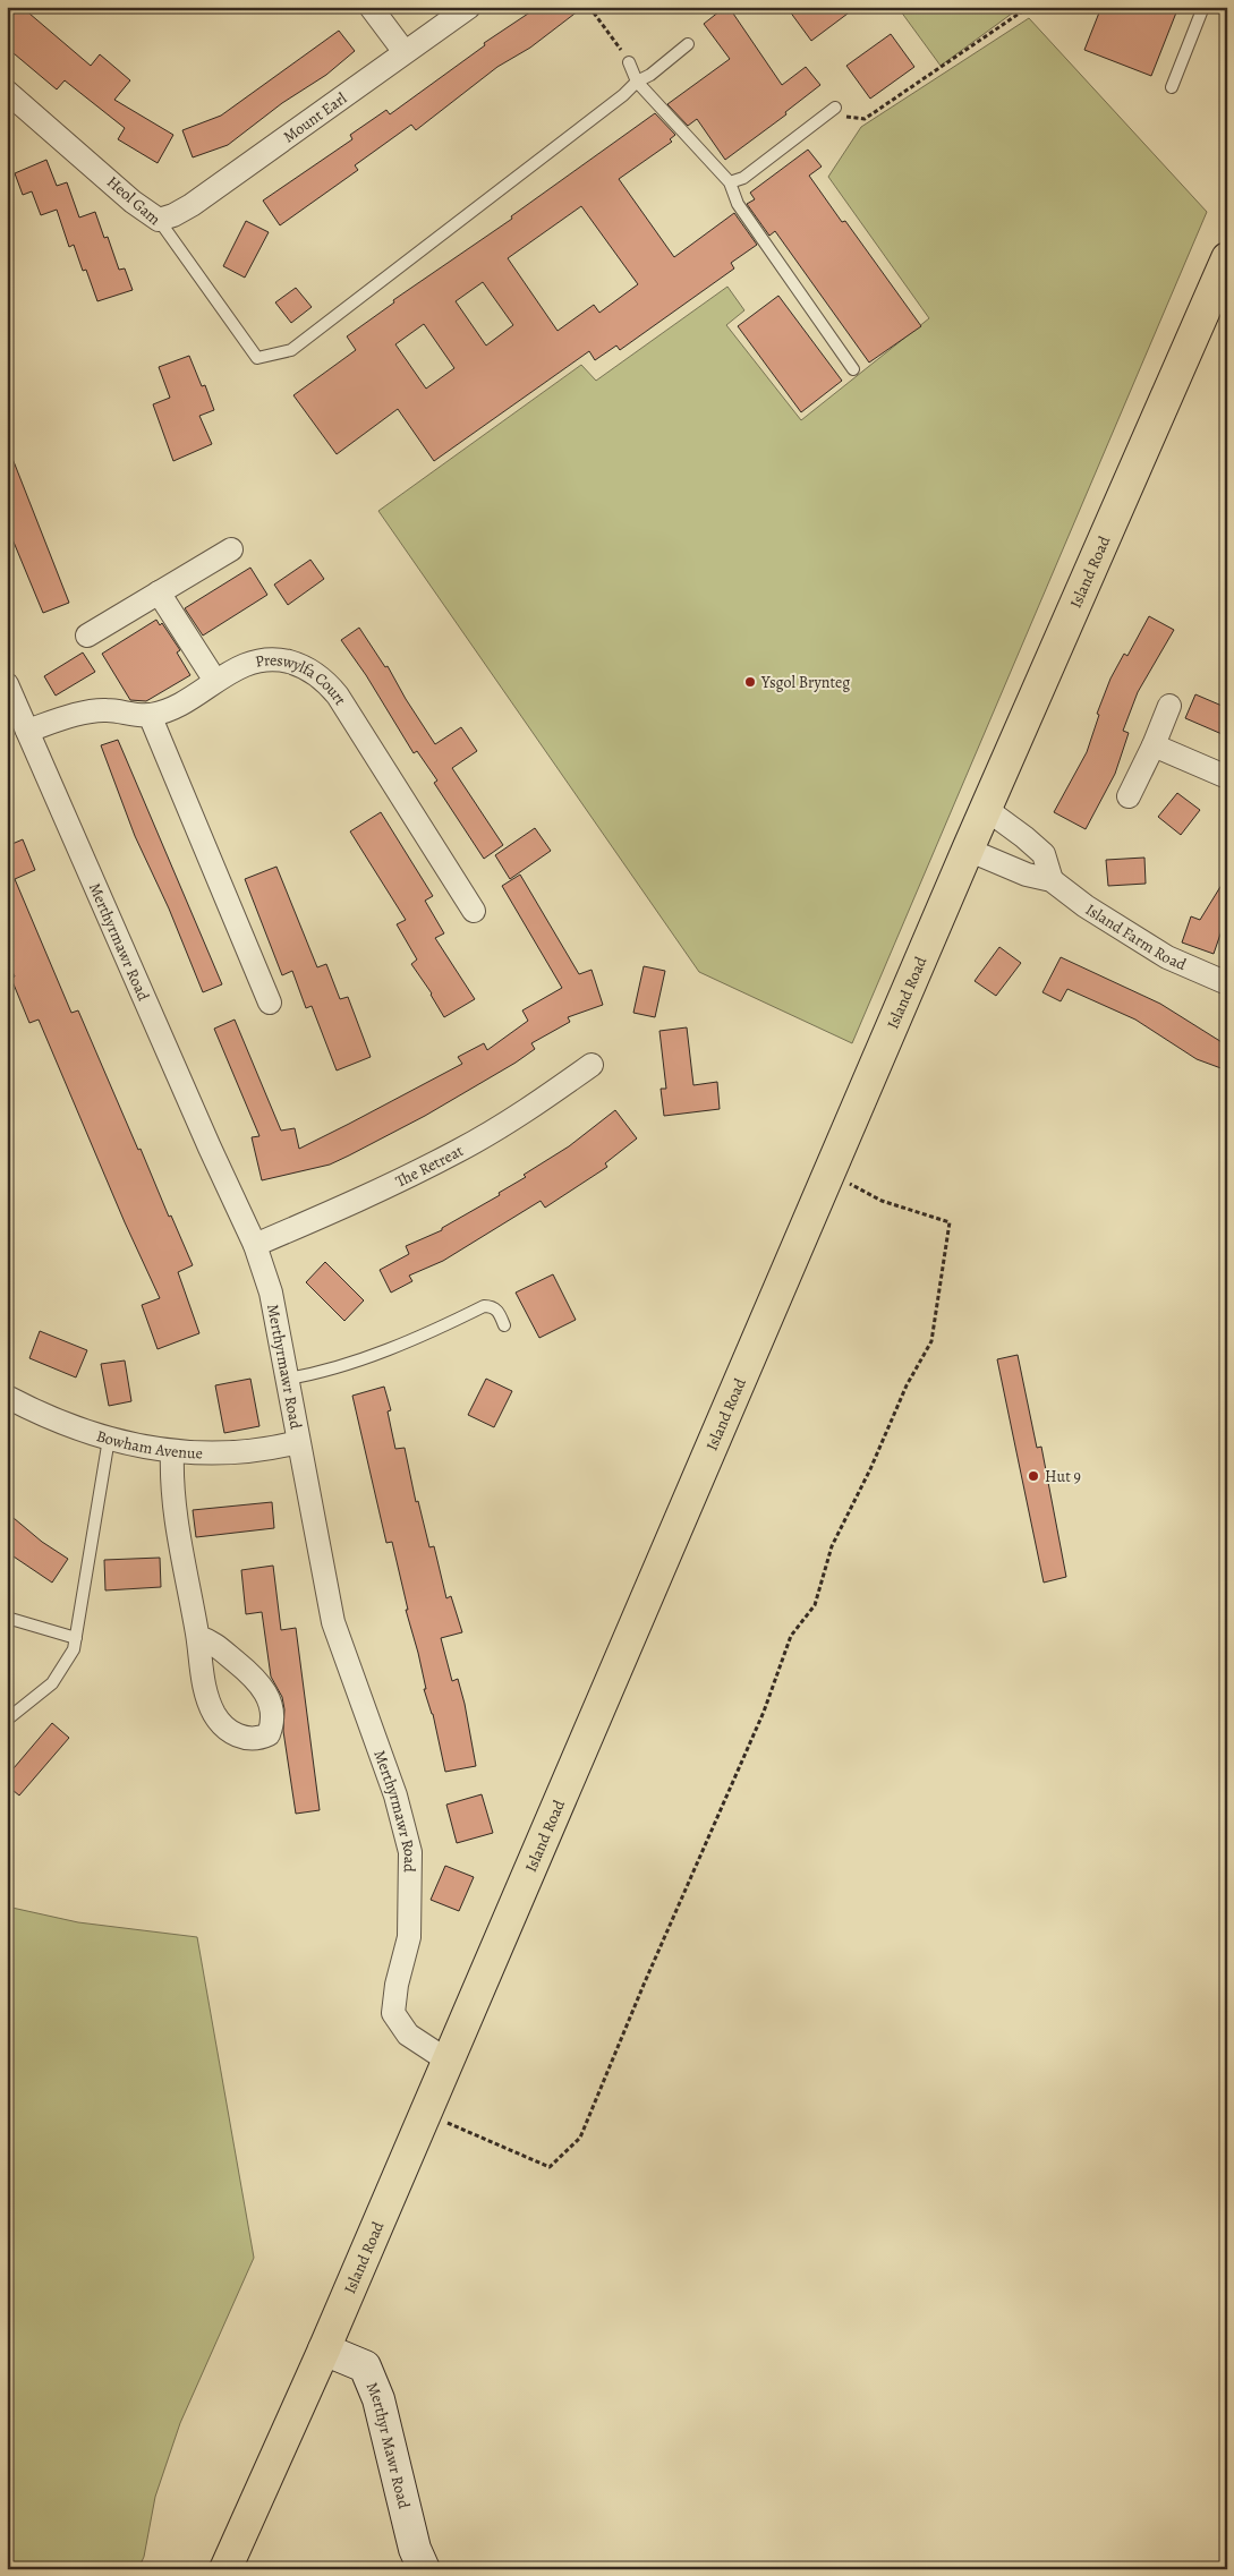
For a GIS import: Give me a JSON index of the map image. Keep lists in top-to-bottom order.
{
  "streets": {
    "main road": ["Island Road"],
    "street": [
      "Mount Earl",
      "Heol Gam",
      "Preswylfa Court",
      "Island Farm Road",
      "Merthyrmawr Road",
      "The Retreat",
      "Bowham Avenue",
      "Merthyr Mawr Road"
    ]
  },
  "crossings": [
    ["Mount Earl", "Heol Gam"],
    ["Island Road", "Island Farm Road"],
    ["Island Road", "Merthyrmawr Road"],
    ["Island Road", "Merthyr Mawr Road"],
    ["Preswylfa Court", "Merthyrmawr Road"],
    ["Merthyrmawr Road", "The Retreat"],
    ["Merthyrmawr Road", "Bowham Avenue"]
  ],
  "places": ["Ysgol Brynteg", "Hut 9"]
}
